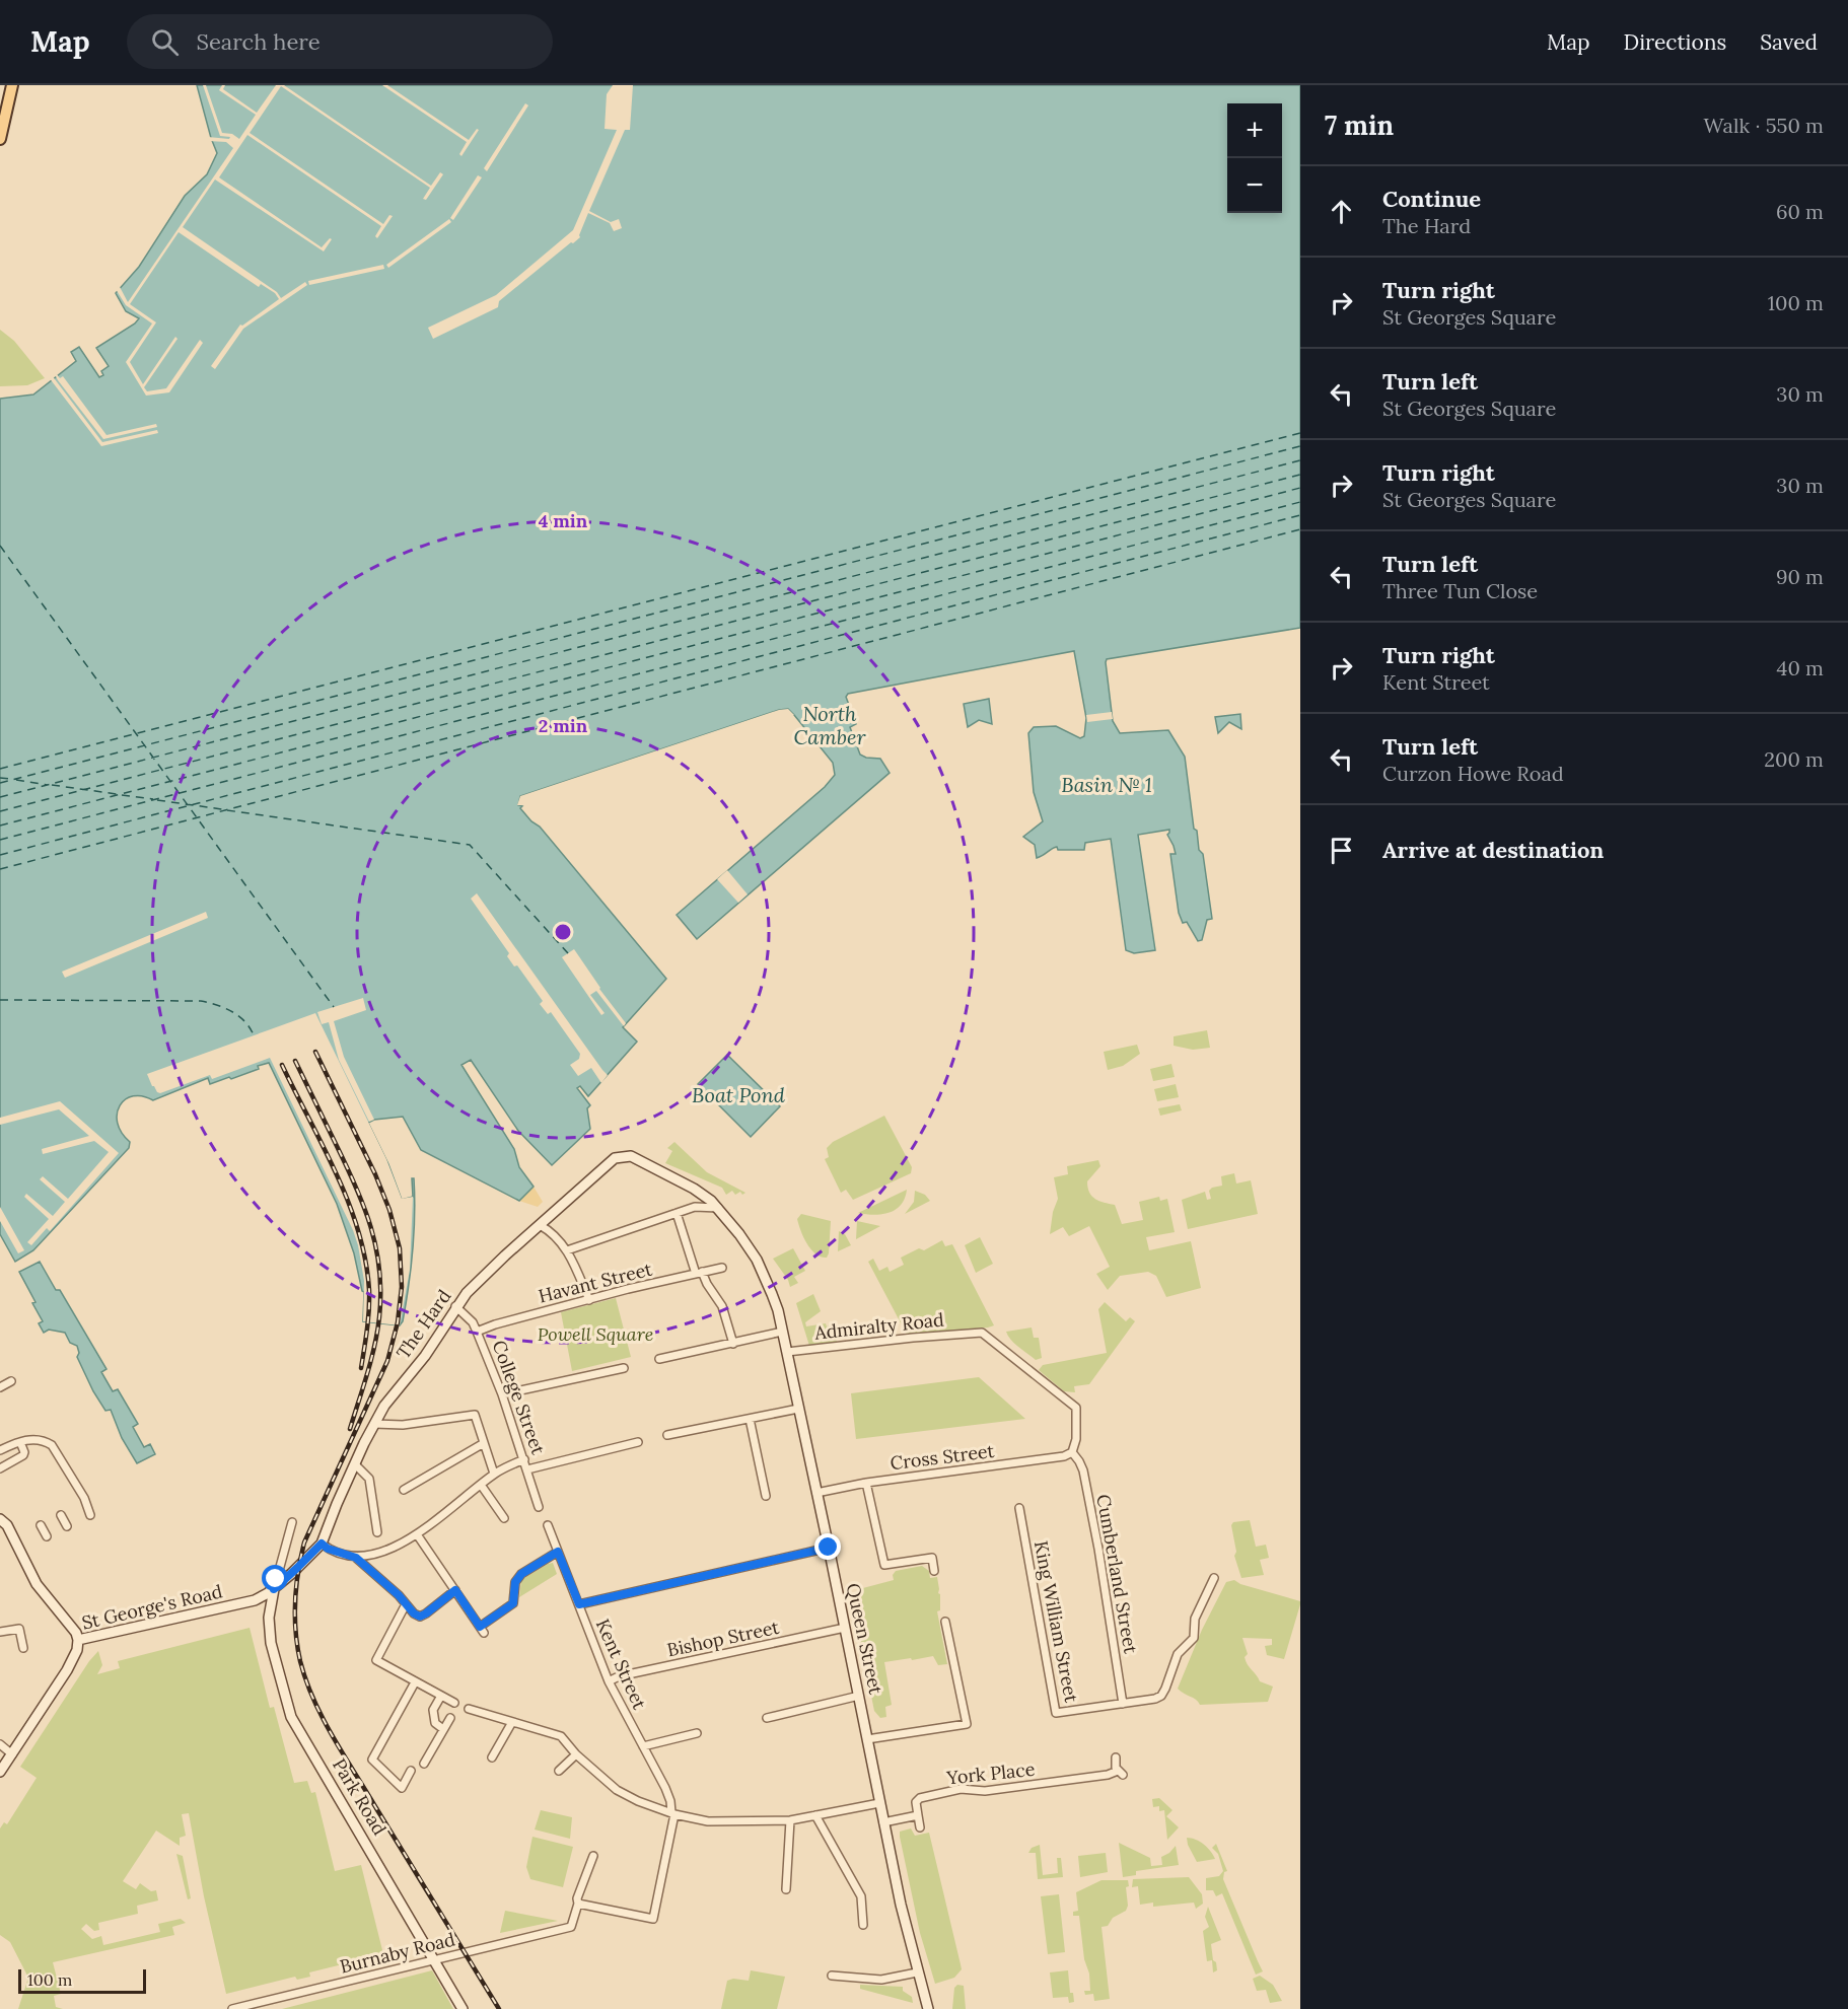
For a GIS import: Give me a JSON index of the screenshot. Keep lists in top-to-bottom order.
{
  "streets": {
    "street": [
      "Havant Street",
      "The Hard",
      "Admiralty Road",
      "College Street",
      "Cross Street",
      "Cumberland Street",
      "St George's Road",
      "King William Street",
      "Bishop Street",
      "Queen Street",
      "Kent Street",
      "York Place",
      "Park Road",
      "Burnaby Road"
    ]
  },
  "crossings": [
    ["Havant Street", "College Street"],
    ["The Hard", "College Street"],
    ["The Hard", "St George's Road"],
    ["The Hard", "Queen Street"],
    ["The Hard", "Park Road"],
    ["Admiralty Road", "Cross Street"],
    ["Admiralty Road", "Cumberland Street"],
    ["Admiralty Road", "Queen Street"],
    ["Cross Street", "Cumberland Street"],
    ["Cross Street", "Queen Street"],
    ["Cumberland Street", "King William Street"],
    ["St George's Road", "Park Road"],
    ["Bishop Street", "Queen Street"],
    ["Bishop Street", "Kent Street"],
    ["Park Road", "Burnaby Road"]
  ],
  "water": ["North Camber", "Basin № 1", "Boat Pond"],
  "parks": ["Powell Square"],
  "scale_bar": "100 m",
  "page": {
    "header": "Map",
    "search": "Search here",
    "nav": ["Map", "Directions", "Saved"],
    "heading": ["7 min", "Walk · 550 m"],
    "map_buttons": ["+", "−"],
    "list": [
      ["Continue", "The Hard", "60 m"],
      ["Turn right", "St Georges Square", "100 m"],
      ["Turn left", "St Georges Square", "30 m"],
      ["Turn right", "St Georges Square", "30 m"],
      ["Turn left", "Three Tun Close", "90 m"],
      ["Turn right", "Kent Street", "40 m"],
      ["Turn left", "Curzon Howe Road", "200 m"],
      "Arrive at destination"
    ],
    "scale": "100 m"
  },
  "rings": ["4 min", "2 min"]
}
